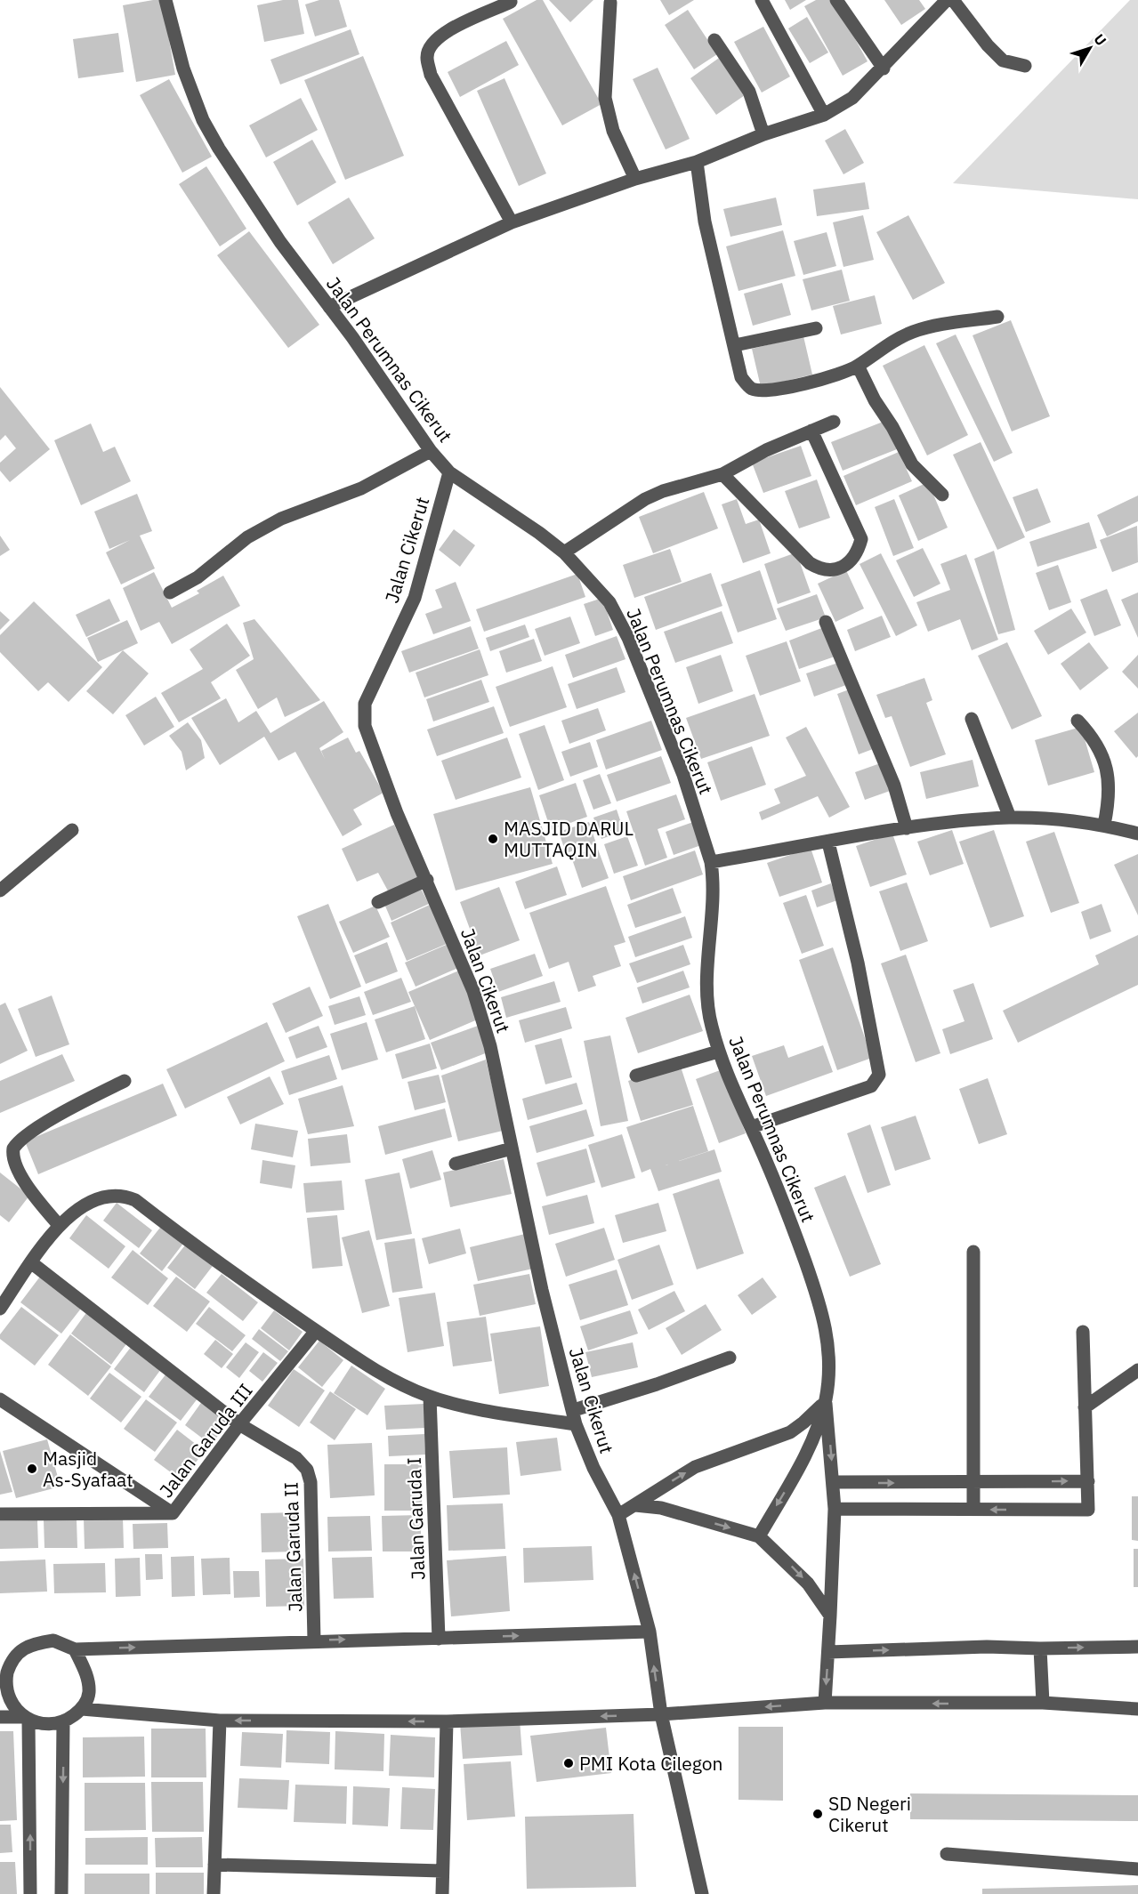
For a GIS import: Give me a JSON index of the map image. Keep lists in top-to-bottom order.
{
  "streets": {
    "street": [
      "Jalan Perumnas Cikerut",
      "Jalan Cikerut",
      "Jalan Garuda III",
      "Jalan Garuda I",
      "Jalan Garuda II"
    ]
  },
  "crossings": [
    ["Jalan Perumnas Cikerut", "Jalan Cikerut"],
    ["Jalan Garuda III", "Jalan Garuda II"]
  ],
  "places": [
    "MASJID DARUL MUTTAQIN",
    "Masjid As-Syafaat",
    "PMI Kota Cilegon",
    "SD Negeri Cikerut"
  ],
  "north": "top right"
}
